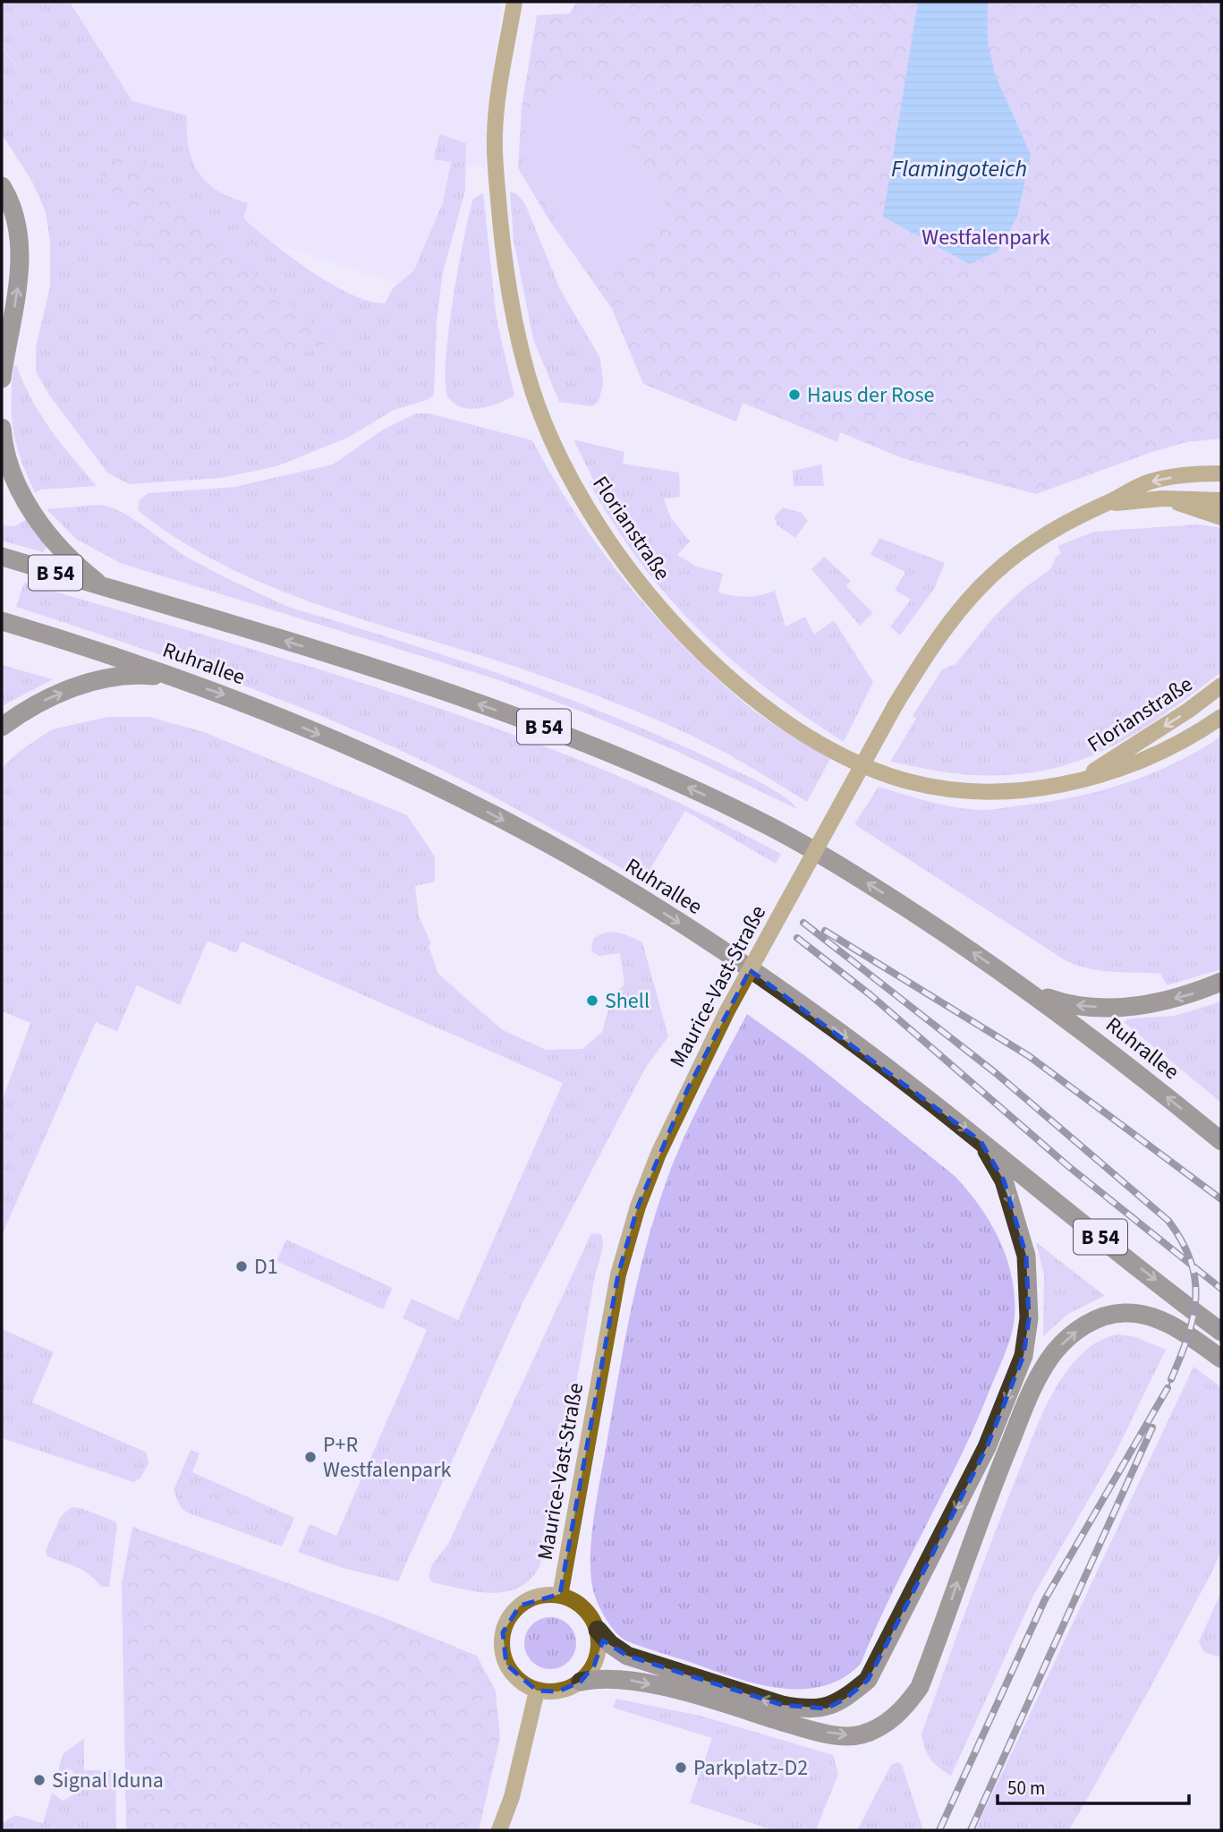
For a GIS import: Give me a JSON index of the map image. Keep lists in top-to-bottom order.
{
  "streets": {
    "highway": ["B 54", "Ruhrallee"],
    "main road": ["Florianstraße", "Maurice-Vast-Straße"]
  },
  "water": ["Flamingoteich"],
  "parks": ["Westfalenpark"],
  "places": [
    "Haus der Rose",
    "Shell",
    "D1",
    "P+R Westfalenpark",
    "Parkplatz-D2",
    "Signal Iduna"
  ],
  "scale_bar": "50 m"
}
